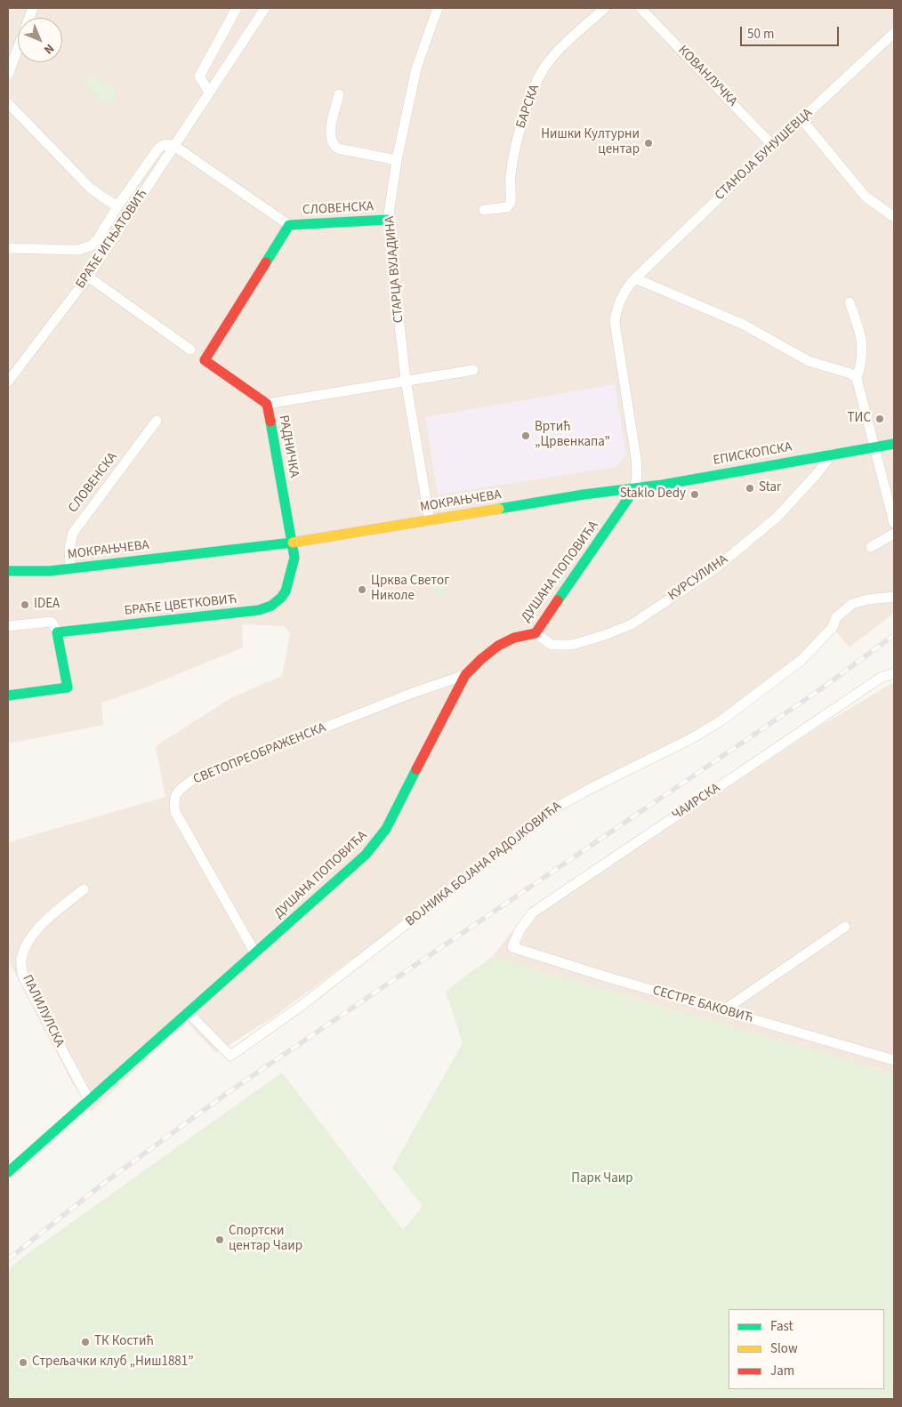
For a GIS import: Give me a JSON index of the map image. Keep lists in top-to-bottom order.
{
  "streets": {
    "street": [
      "КОВАНЛУЧКА",
      "БАРСКА",
      "СТАНОЈА БУНУШЕВЦА",
      "СЛОВЕНСКА",
      "БРАЋЕ ИГЊАТОВИЋ",
      "СТАРЦА ВУЈАДИНА",
      "РАДНИЧКА",
      "ЕПИСКОПСКА",
      "МОКРАЊЧЕВА",
      "ДУШАНА ПОПОВИЋА",
      "КУРСУЛИНА",
      "БРАЋЕ ЦВЕТКОВИЋ",
      "СВЕТОПРЕОБРАЖЕНСКА",
      "ЧАИРСКА",
      "ВОЈНИКА БОЈАНА РАДОЈКОВИЋА",
      "СЕСТРЕ БАКОВИЋ",
      "ПАЛИЛУЛСКА"
    ]
  },
  "crossings": [
    ["КОВАНЛУЧКА", "СТАНОЈА БУНУШЕВЦА"],
    ["СТАНОЈА БУНУШЕВЦА", "ЕПИСКОПСКА"],
    ["СТАНОЈА БУНУШЕВЦА", "МОКРАЊЧЕВА"],
    ["СТАНОЈА БУНУШЕВЦА", "ДУШАНА ПОПОВИЋА"],
    ["СЛОВЕНСКА", "БРАЋЕ ИГЊАТОВИЋ"],
    ["СЛОВЕНСКА", "СТАРЦА ВУЈАДИНА"],
    ["СЛОВЕНСКА", "РАДНИЧКА"],
    ["СЛОВЕНСКА", "МОКРАЊЧЕВА"],
    ["СТАРЦА ВУЈАДИНА", "МОКРАЊЧЕВА"],
    ["РАДНИЧКА", "МОКРАЊЧЕВА"],
    ["РАДНИЧКА", "БРАЋЕ ЦВЕТКОВИЋ"],
    ["ЕПИСКОПСКА", "МОКРАЊЧЕВА"],
    ["ЕПИСКОПСКА", "ДУШАНА ПОПОВИЋА"],
    ["ЕПИСКОПСКА", "КУРСУЛИНА"],
    ["МОКРАЊЧЕВА", "ДУШАНА ПОПОВИЋА"],
    ["МОКРАЊЧЕВА", "БРАЋЕ ЦВЕТКОВИЋ"],
    ["ДУШАНА ПОПОВИЋА", "КУРСУЛИНА"],
    ["ДУШАНА ПОПОВИЋА", "СВЕТОПРЕОБРАЖЕНСКА"],
    ["ДУШАНА ПОПОВИЋА", "ВОЈНИКА БОЈАНА РАДОЈКОВИЋА"],
    ["ДУШАНА ПОПОВИЋА", "ПАЛИЛУЛСКА"],
    ["ЧАИРСКА", "СЕСТРЕ БАКОВИЋ"]
  ],
  "parks": ["Парк Чаир"],
  "places": [
    "Нишки Културни центар",
    "ТИС",
    "Вртић „Црвенкапа”",
    "Star",
    "Staklo Dedy",
    "Црква Светог Николе",
    "IDEA",
    "Спортски центар Чаир",
    "ТК Костић",
    "Стрељачки клуб „Ниш1881”"
  ],
  "legend": ["Fast", "Slow", "Jam"],
  "scale_bar": "50 m",
  "north": "bottom right"
}
